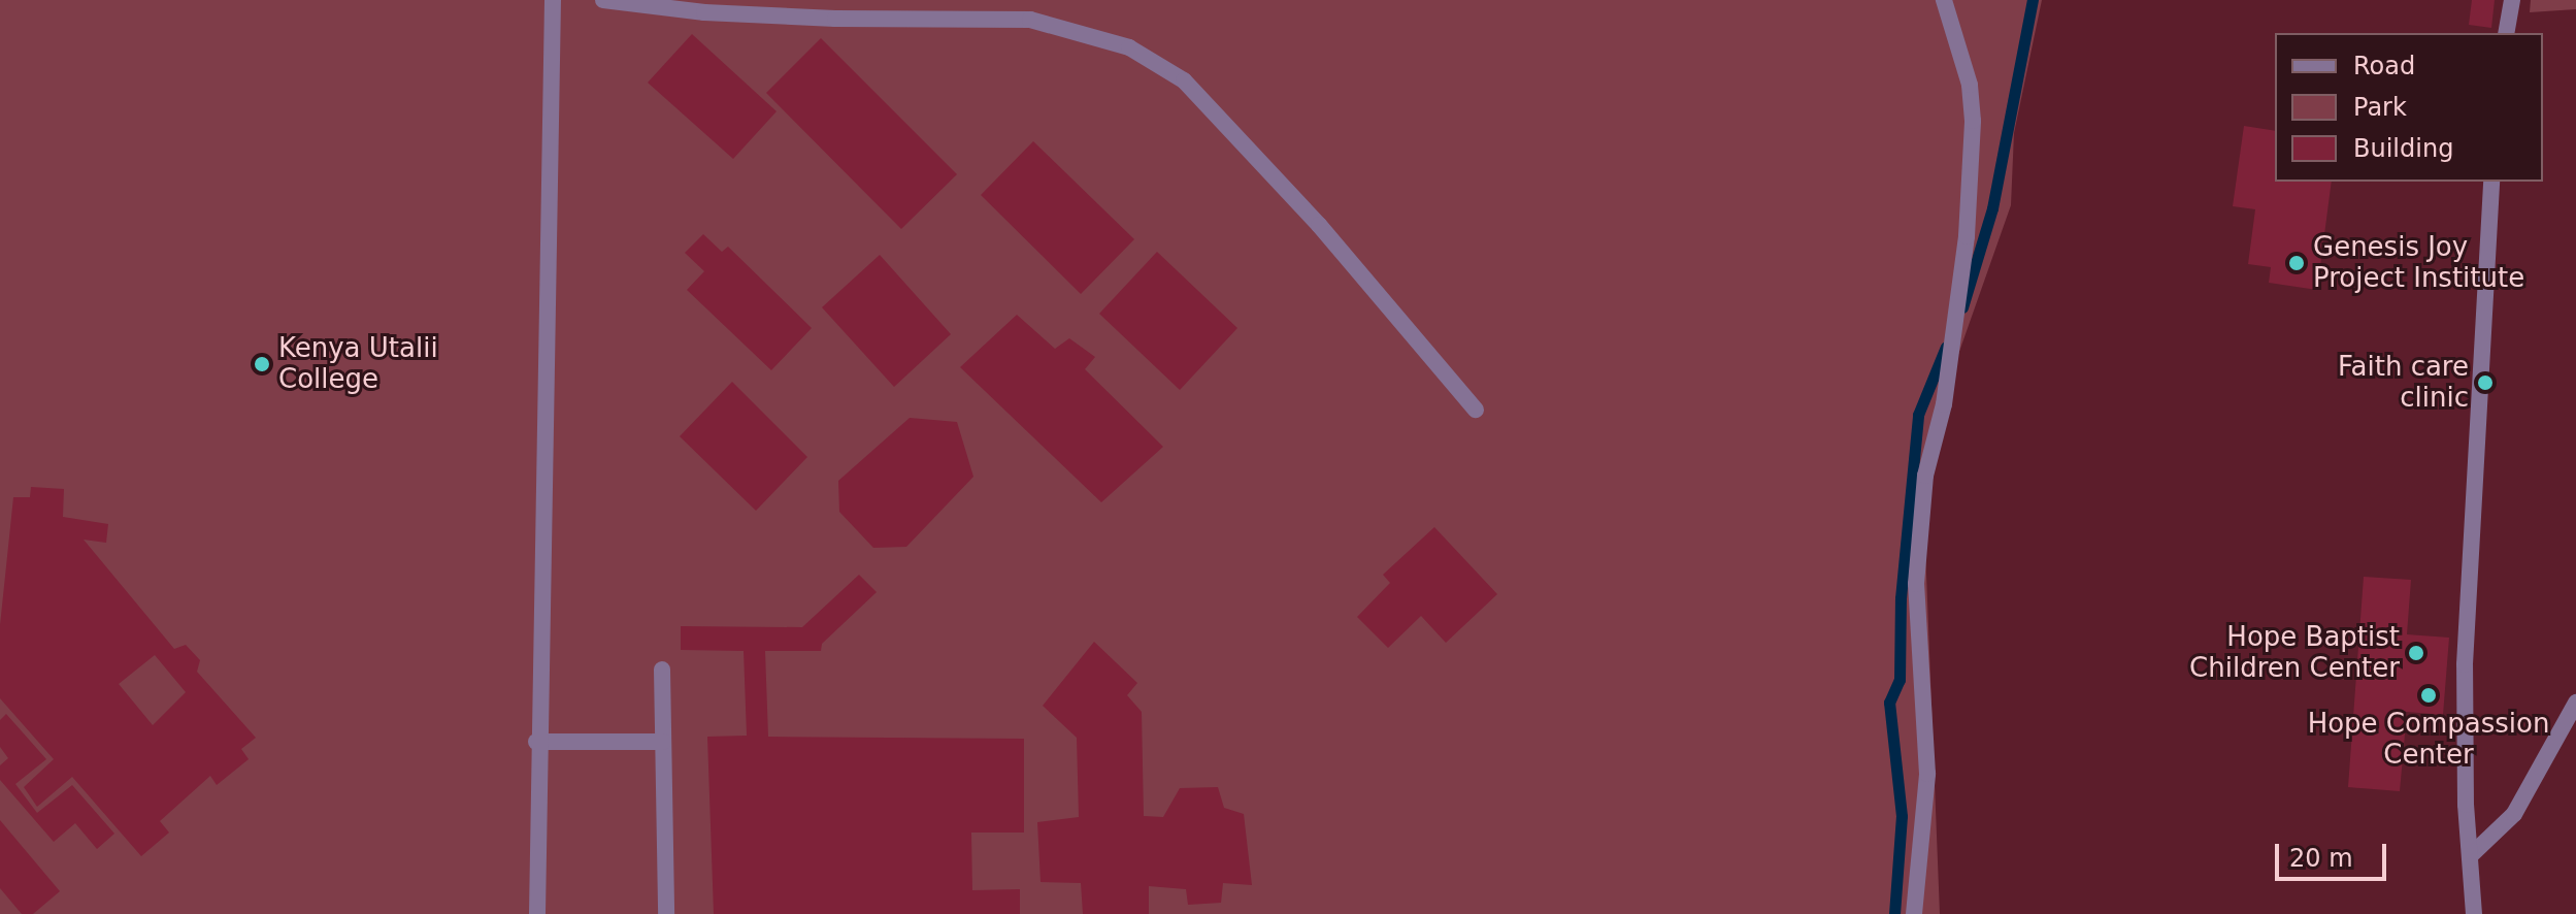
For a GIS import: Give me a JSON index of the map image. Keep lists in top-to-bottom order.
{
  "places": [
    "Genesis Joy Project Institute",
    "Kenya Utalii College",
    "Faith care clinic",
    "Hope Baptist Children Center",
    "Hope Compassion Center"
  ],
  "legend": ["Road", "Park", "Building"],
  "scale_bar": "20 m"
}
